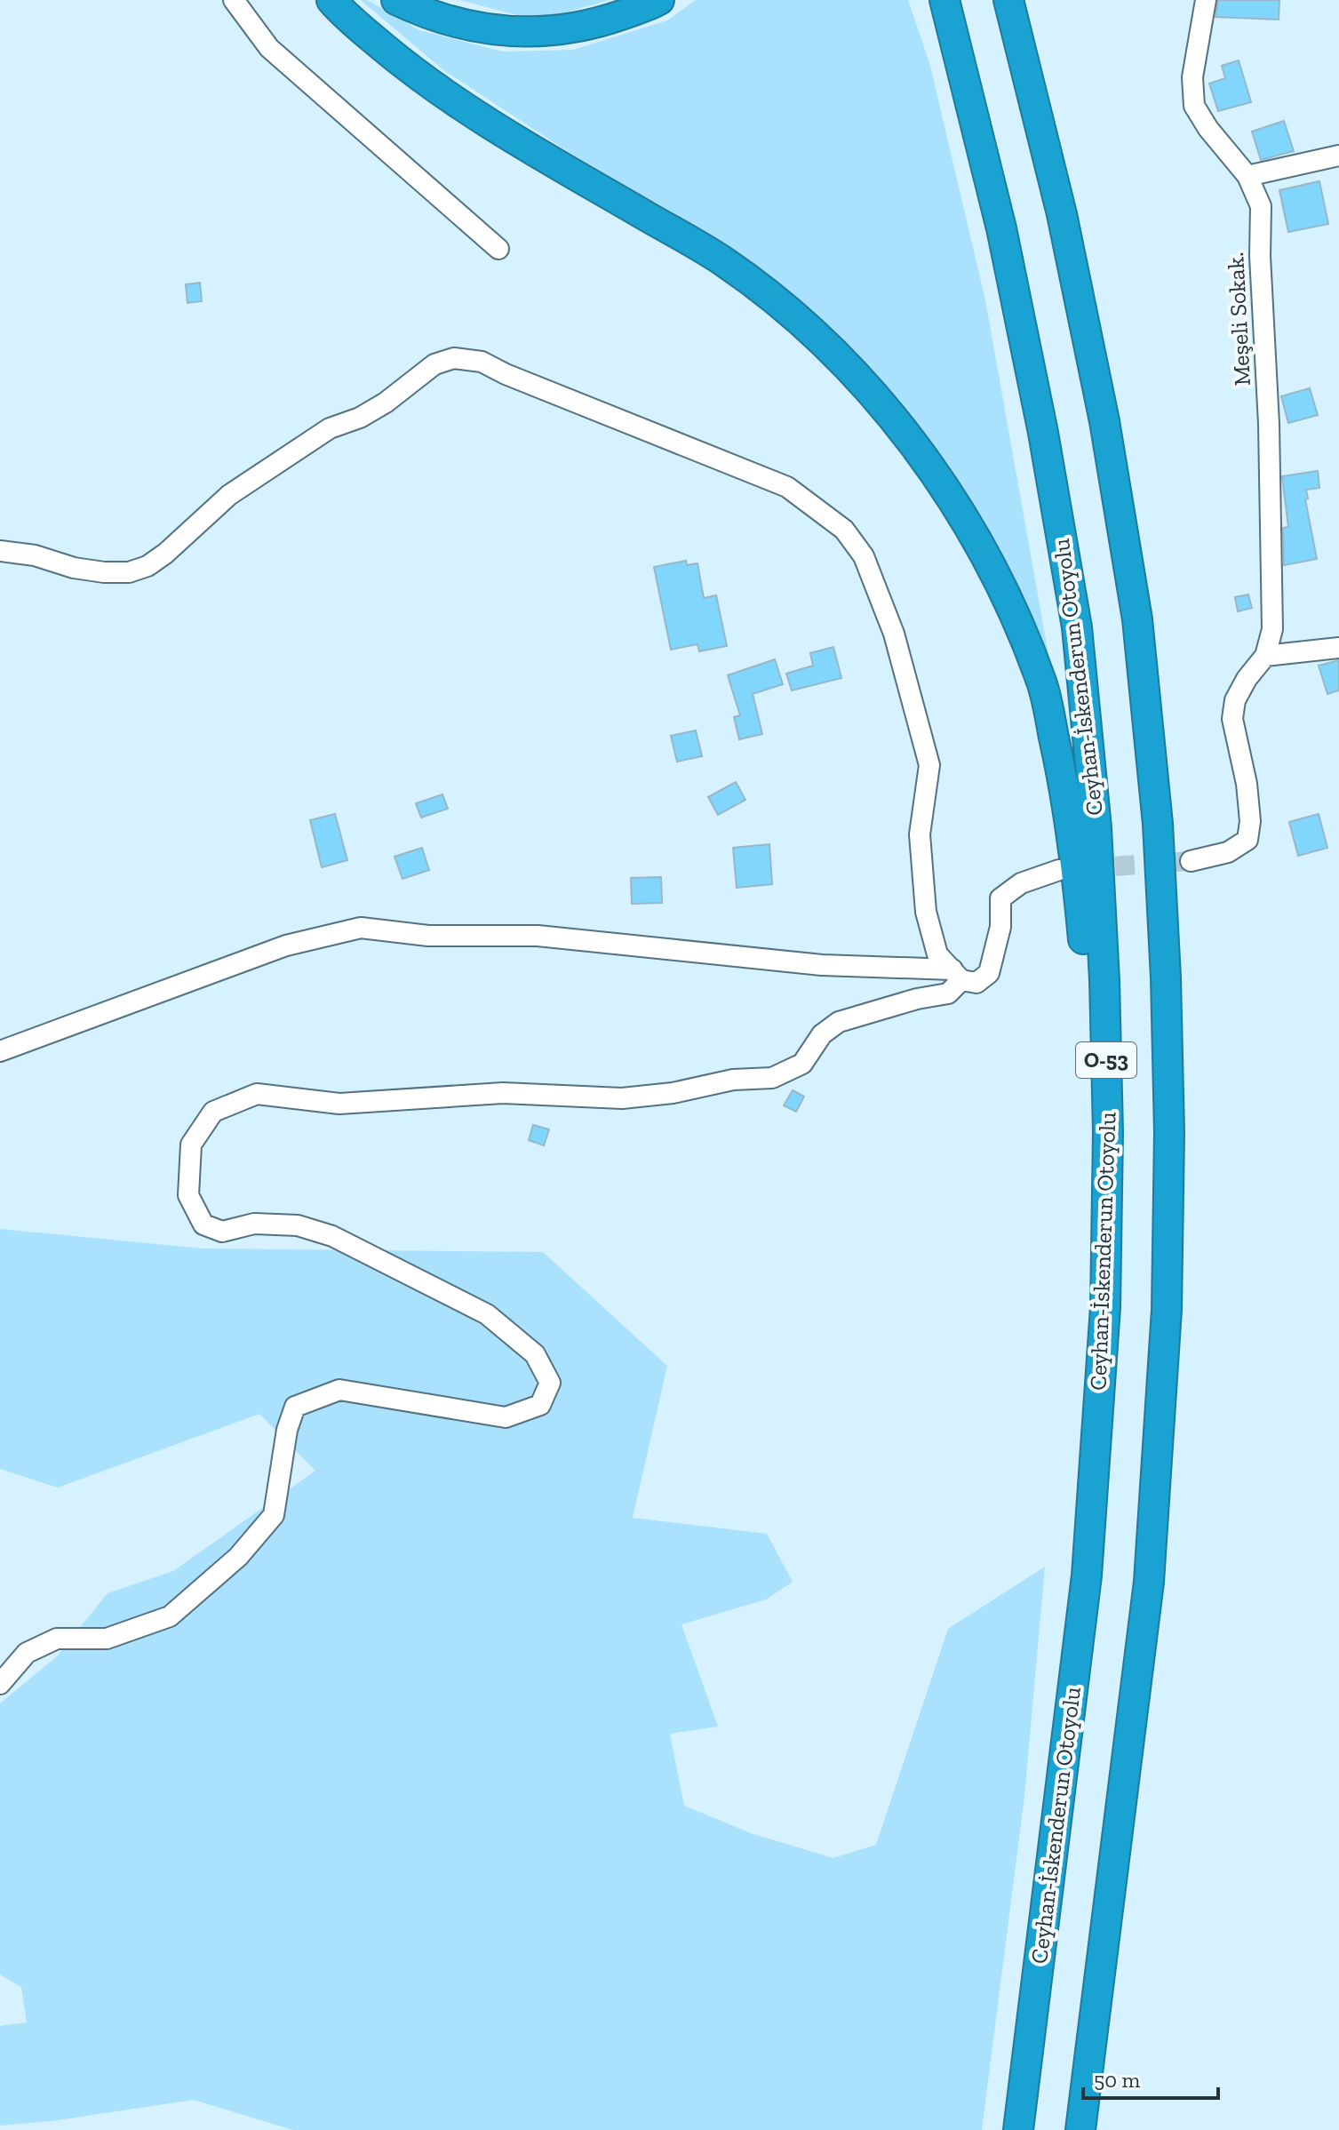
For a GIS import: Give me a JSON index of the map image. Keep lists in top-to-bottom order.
{
  "streets": {
    "highway": ["Ceyhan-İskenderun Otoyolu", "O-53"],
    "street": ["Meşeli Sokak."]
  },
  "scale_bar": "50 m"
}
